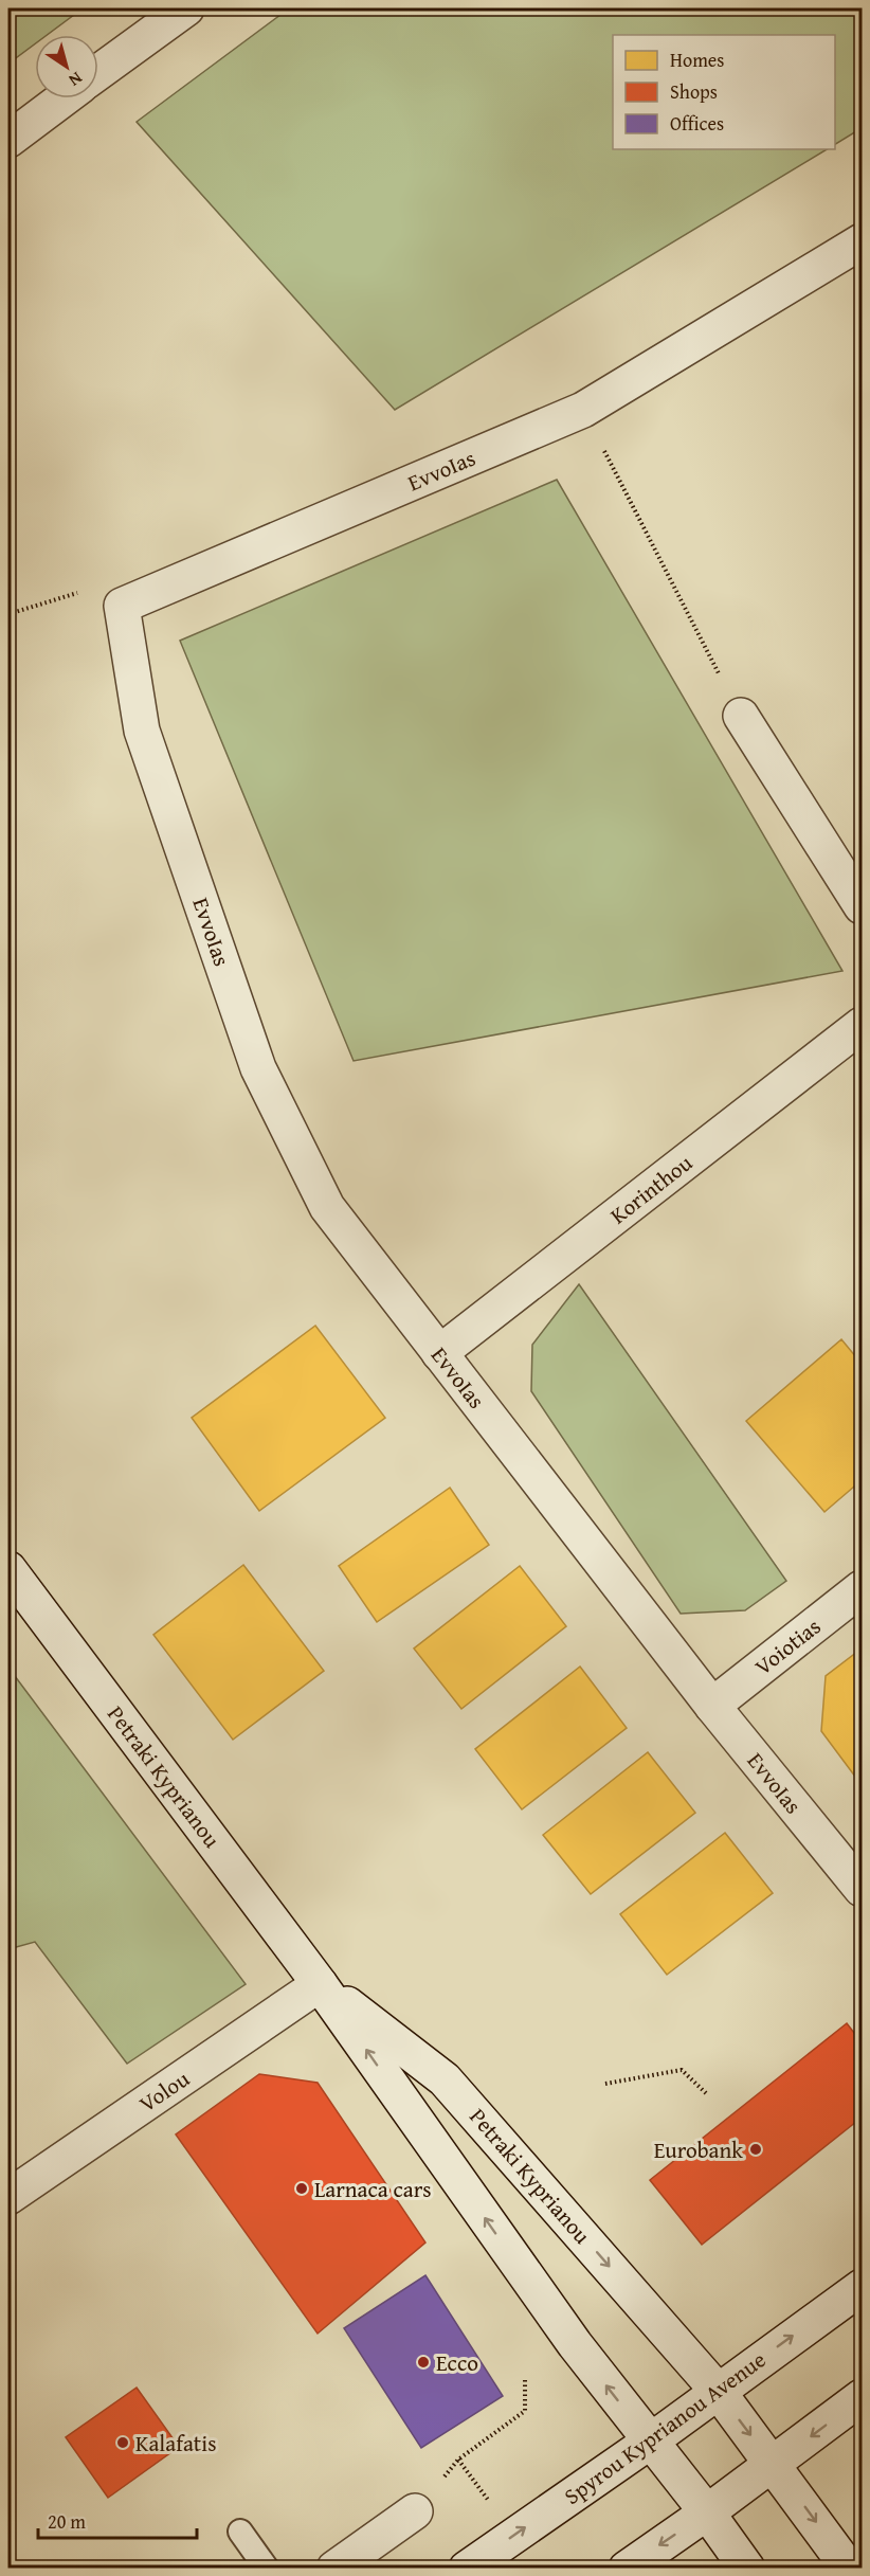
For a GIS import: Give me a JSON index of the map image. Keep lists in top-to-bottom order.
{
  "streets": {
    "street": [
      "EvvoIas",
      "Korinthou",
      "Voiotias",
      "Petraki Kyprianou",
      "Volou",
      "Spyrou Kyprianou Avenue"
    ]
  },
  "crossings": [
    ["EvvoIas", "Korinthou"],
    ["EvvoIas", "Voiotias"],
    ["Petraki Kyprianou", "Volou"],
    ["Petraki Kyprianou", "Spyrou Kyprianou Avenue"]
  ],
  "places": [
    "Eurobank",
    "Larnaca cars",
    "Ecco",
    "Kalafatis"
  ],
  "legend": ["Homes", "Shops", "Offices"],
  "scale_bar": "20 m",
  "north": "bottom right"
}
